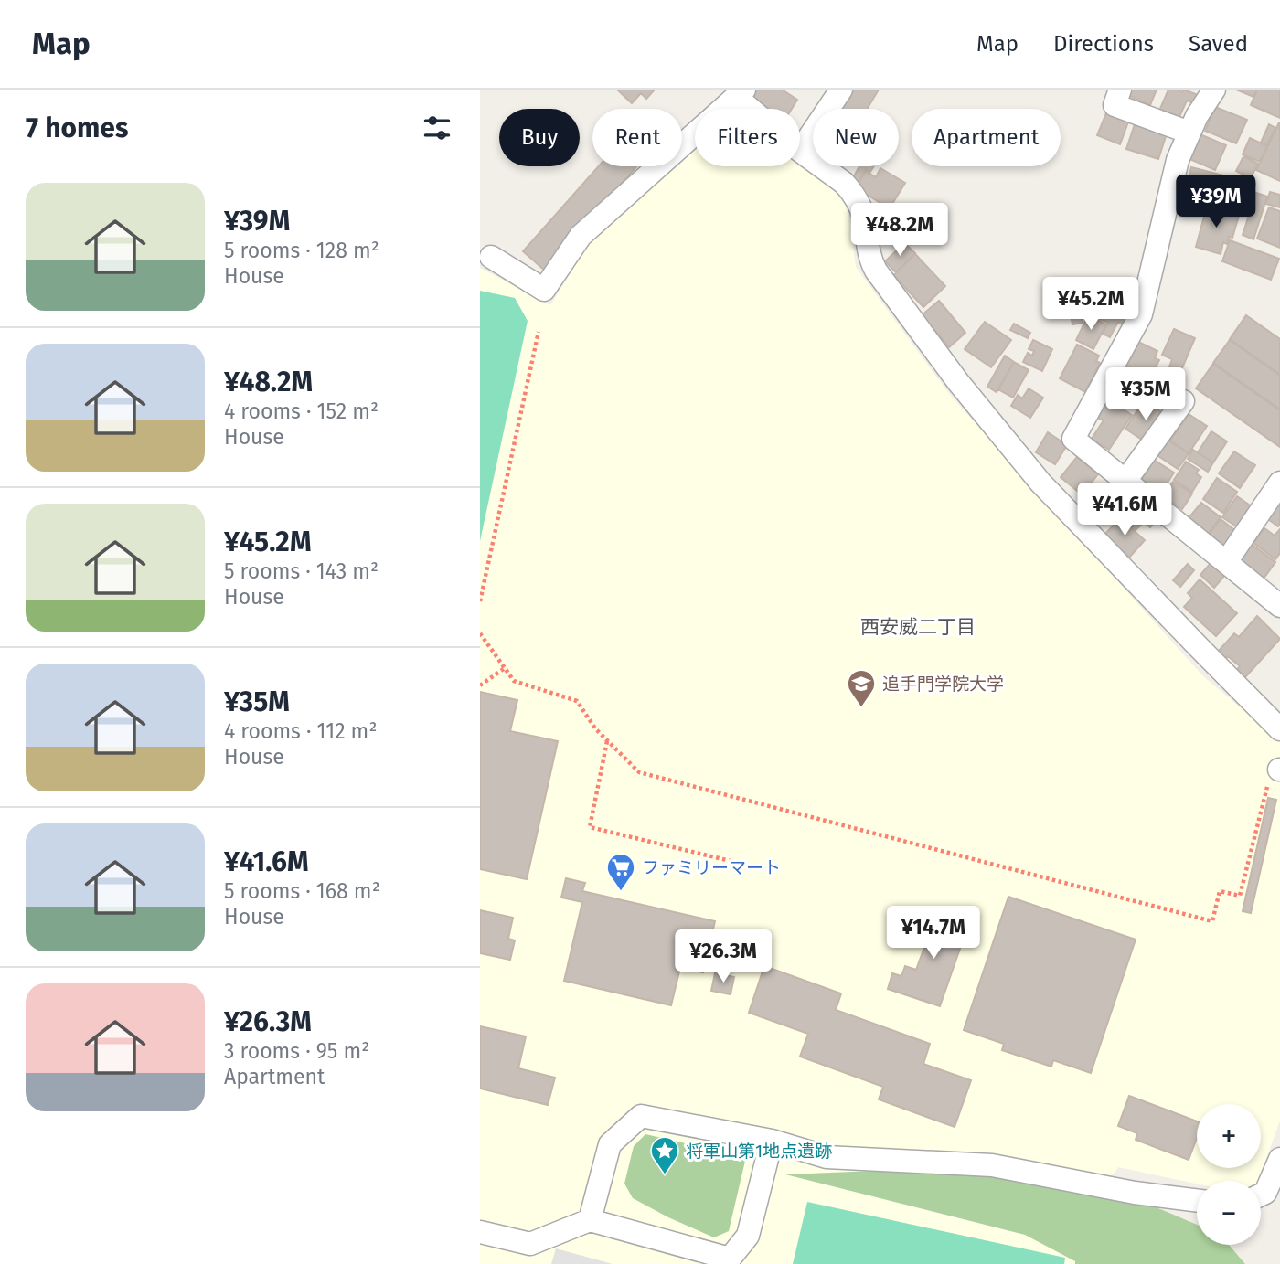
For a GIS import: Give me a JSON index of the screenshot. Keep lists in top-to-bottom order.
{
  "districts": ["西安威二丁目"],
  "places": {
    "school or university": ["追手門学院大学"],
    "supermarket": ["ファミリーマート"],
    "place": ["将軍山第1地点遺跡"]
  },
  "page": {
    "header": "Map",
    "nav": ["Map", "Directions", "Saved"],
    "heading": "7 homes",
    "chip": [
      "Buy",
      "Rent",
      "Filters",
      "New",
      "Apartment"
    ],
    "list": [
      {
        "name": "¥39M",
        "note": "5 rooms · 128 m² · House"
      },
      {
        "name": "¥48.2M",
        "note": "4 rooms · 152 m² · House"
      },
      {
        "name": "¥45.2M",
        "note": "5 rooms · 143 m² · House"
      },
      {
        "name": "¥35M",
        "note": "4 rooms · 112 m² · House"
      },
      {
        "name": "¥41.6M",
        "note": "5 rooms · 168 m² · House"
      },
      {
        "name": "¥26.3M",
        "note": "3 rooms · 95 m² · Apartment"
      }
    ],
    "price": [
      "¥39M",
      "¥48.2M",
      "¥45.2M",
      "¥35M",
      "¥41.6M",
      "¥14.7M",
      "¥26.3M"
    ],
    "map_buttons": ["+", "−"]
  }
}
